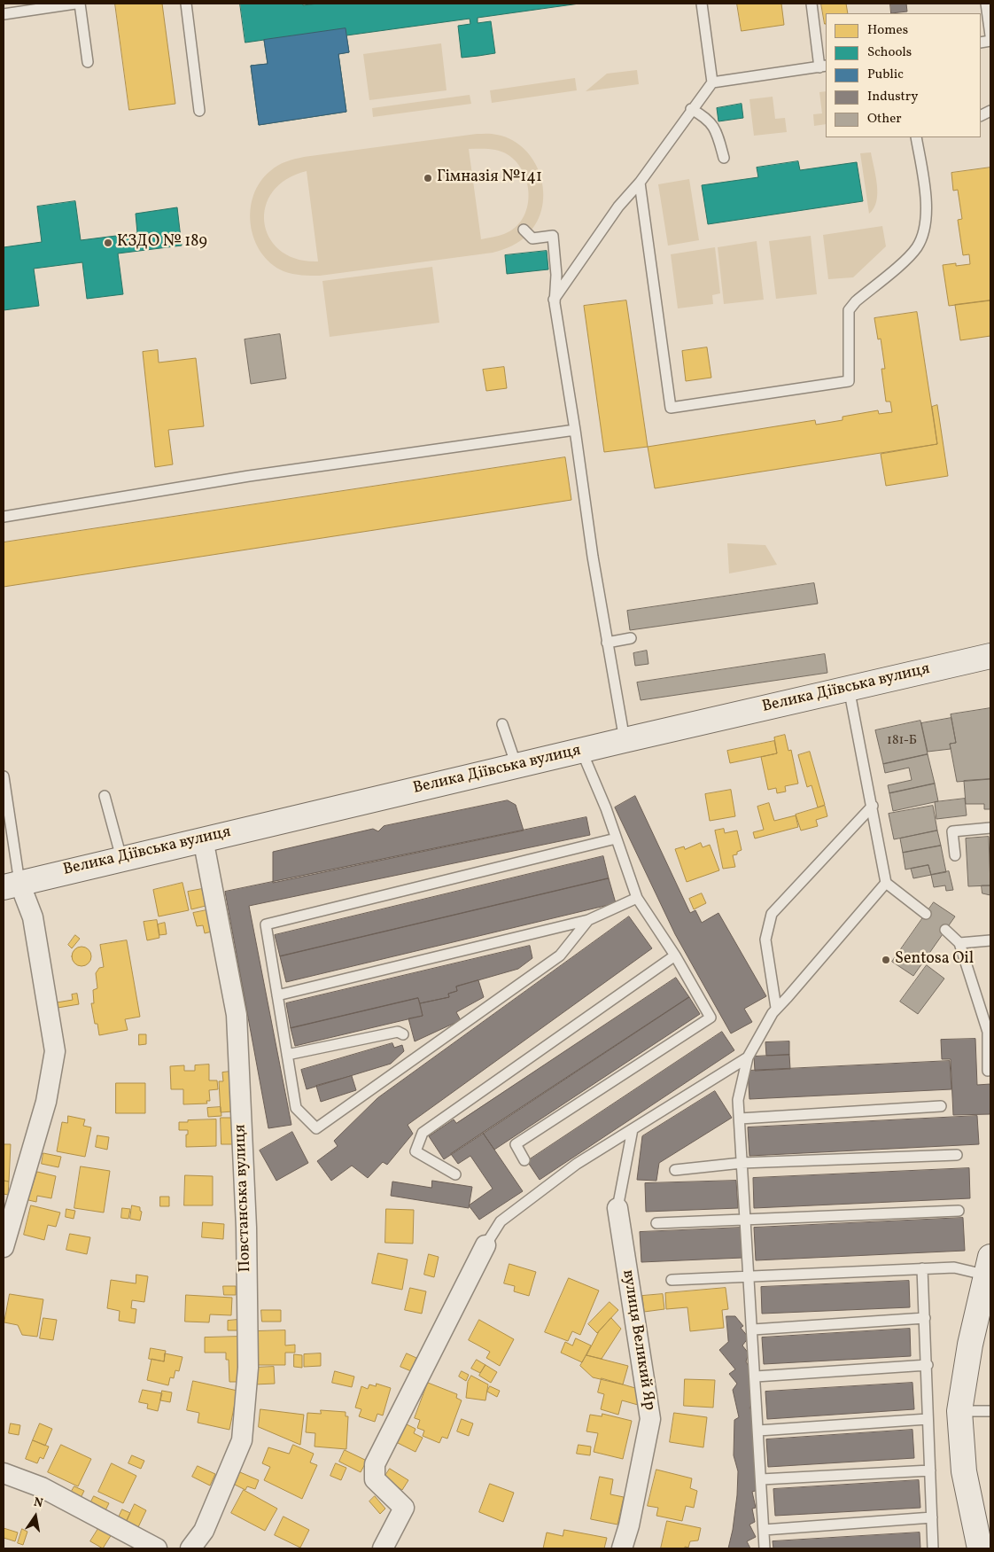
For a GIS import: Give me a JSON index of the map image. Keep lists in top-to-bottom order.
{
  "streets": {
    "street": ["Велика Діївська вулиця", "Повстанська вулиця", "вулиця Великий Яр"]
  },
  "crossings": [
    ["Велика Діївська вулиця", "Повстанська вулиця"]
  ],
  "places": ["Гімназія №141", "КЗДО № 189", "Sentosa Oil"],
  "house_numbers": ["181-Б"],
  "legend": [
    "Homes",
    "Schools",
    "Public",
    "Industry",
    "Other"
  ],
  "north": "top"
}
